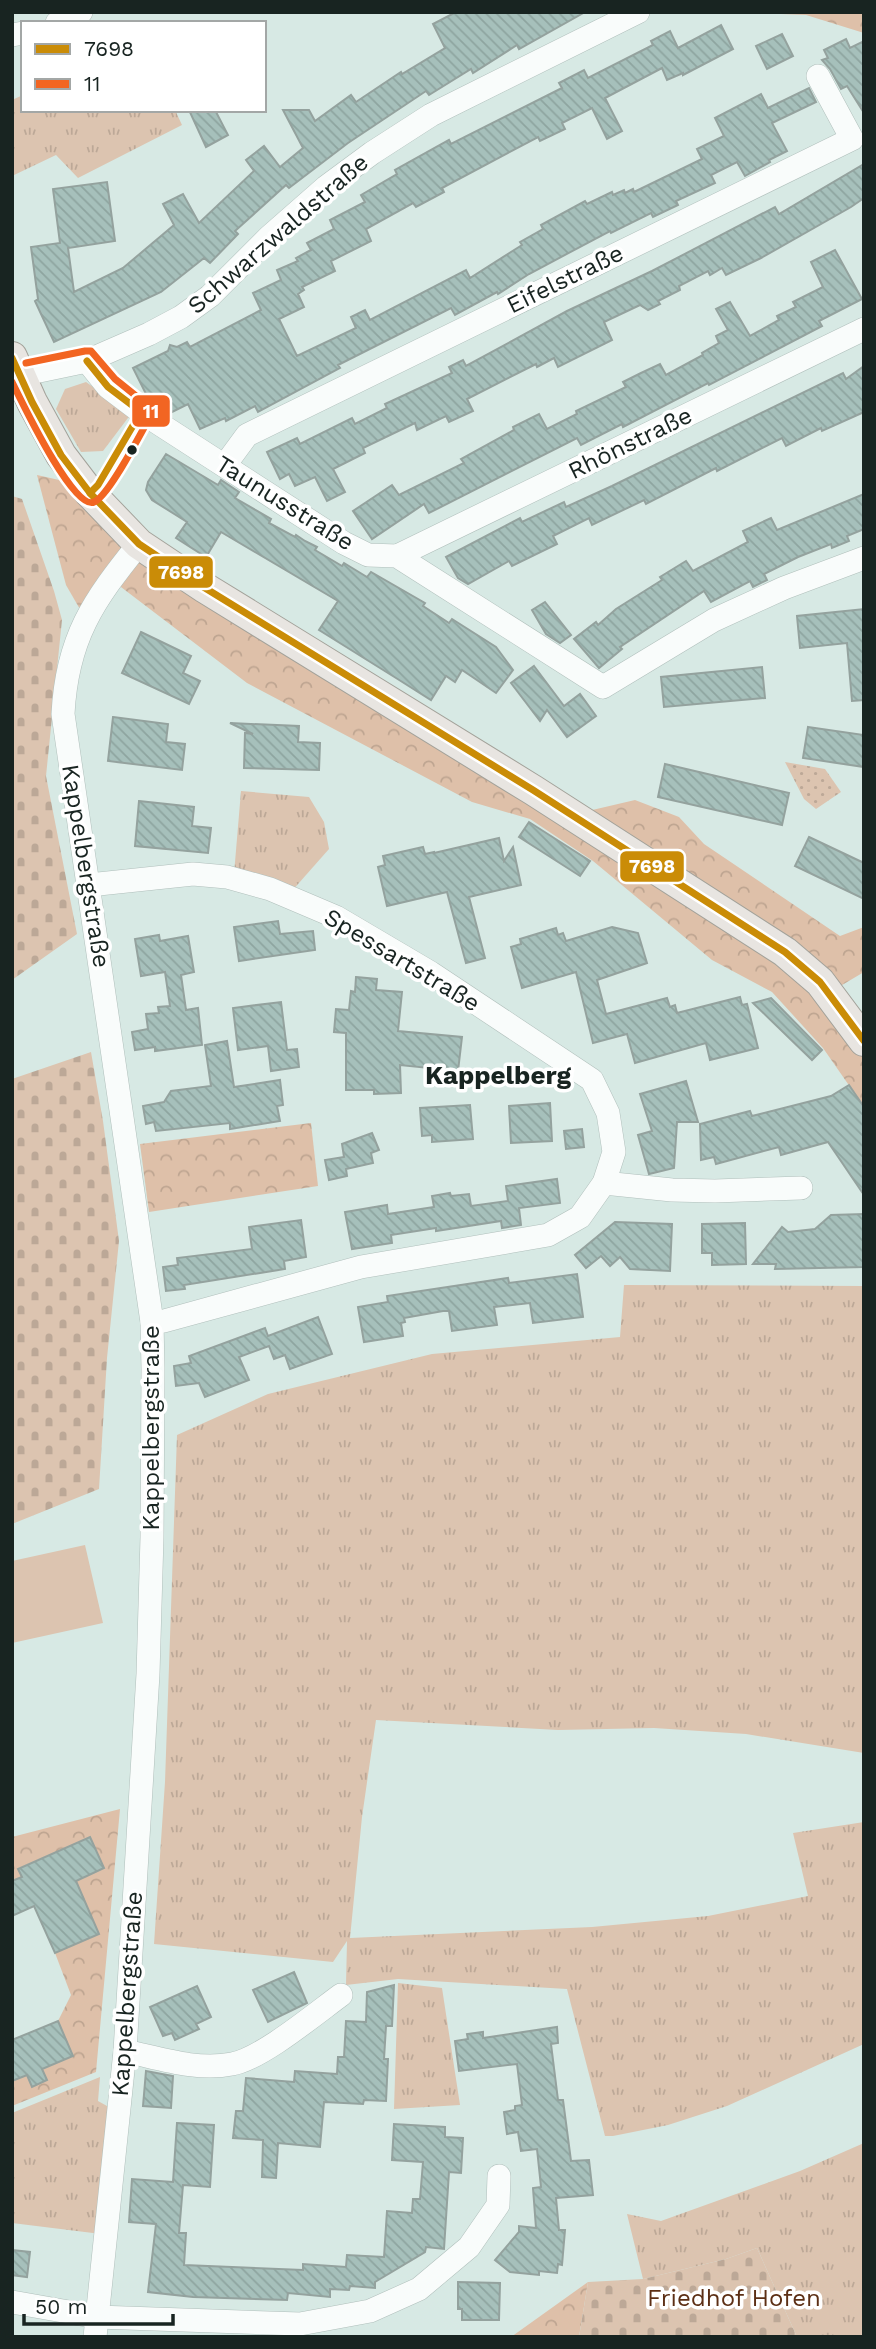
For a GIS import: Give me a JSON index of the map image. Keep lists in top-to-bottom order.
{
  "streets": {
    "street": [
      "Schwarzwaldstraße",
      "Eifelstraße",
      "Rhönstraße",
      "Taunusstraße",
      "Kappelbergstraße",
      "Spessartstraße"
    ]
  },
  "crossings": [
    ["Schwarzwaldstraße", "Taunusstraße"],
    ["Eifelstraße", "Taunusstraße"],
    ["Rhönstraße", "Taunusstraße"],
    ["Kappelbergstraße", "Spessartstraße"]
  ],
  "districts": ["Kappelberg"],
  "parks": ["Friedhof Hofen"],
  "lines": ["transit line 11", "transit line 7698"],
  "legend": ["7698", "11"],
  "scale_bar": "50 m"
}
